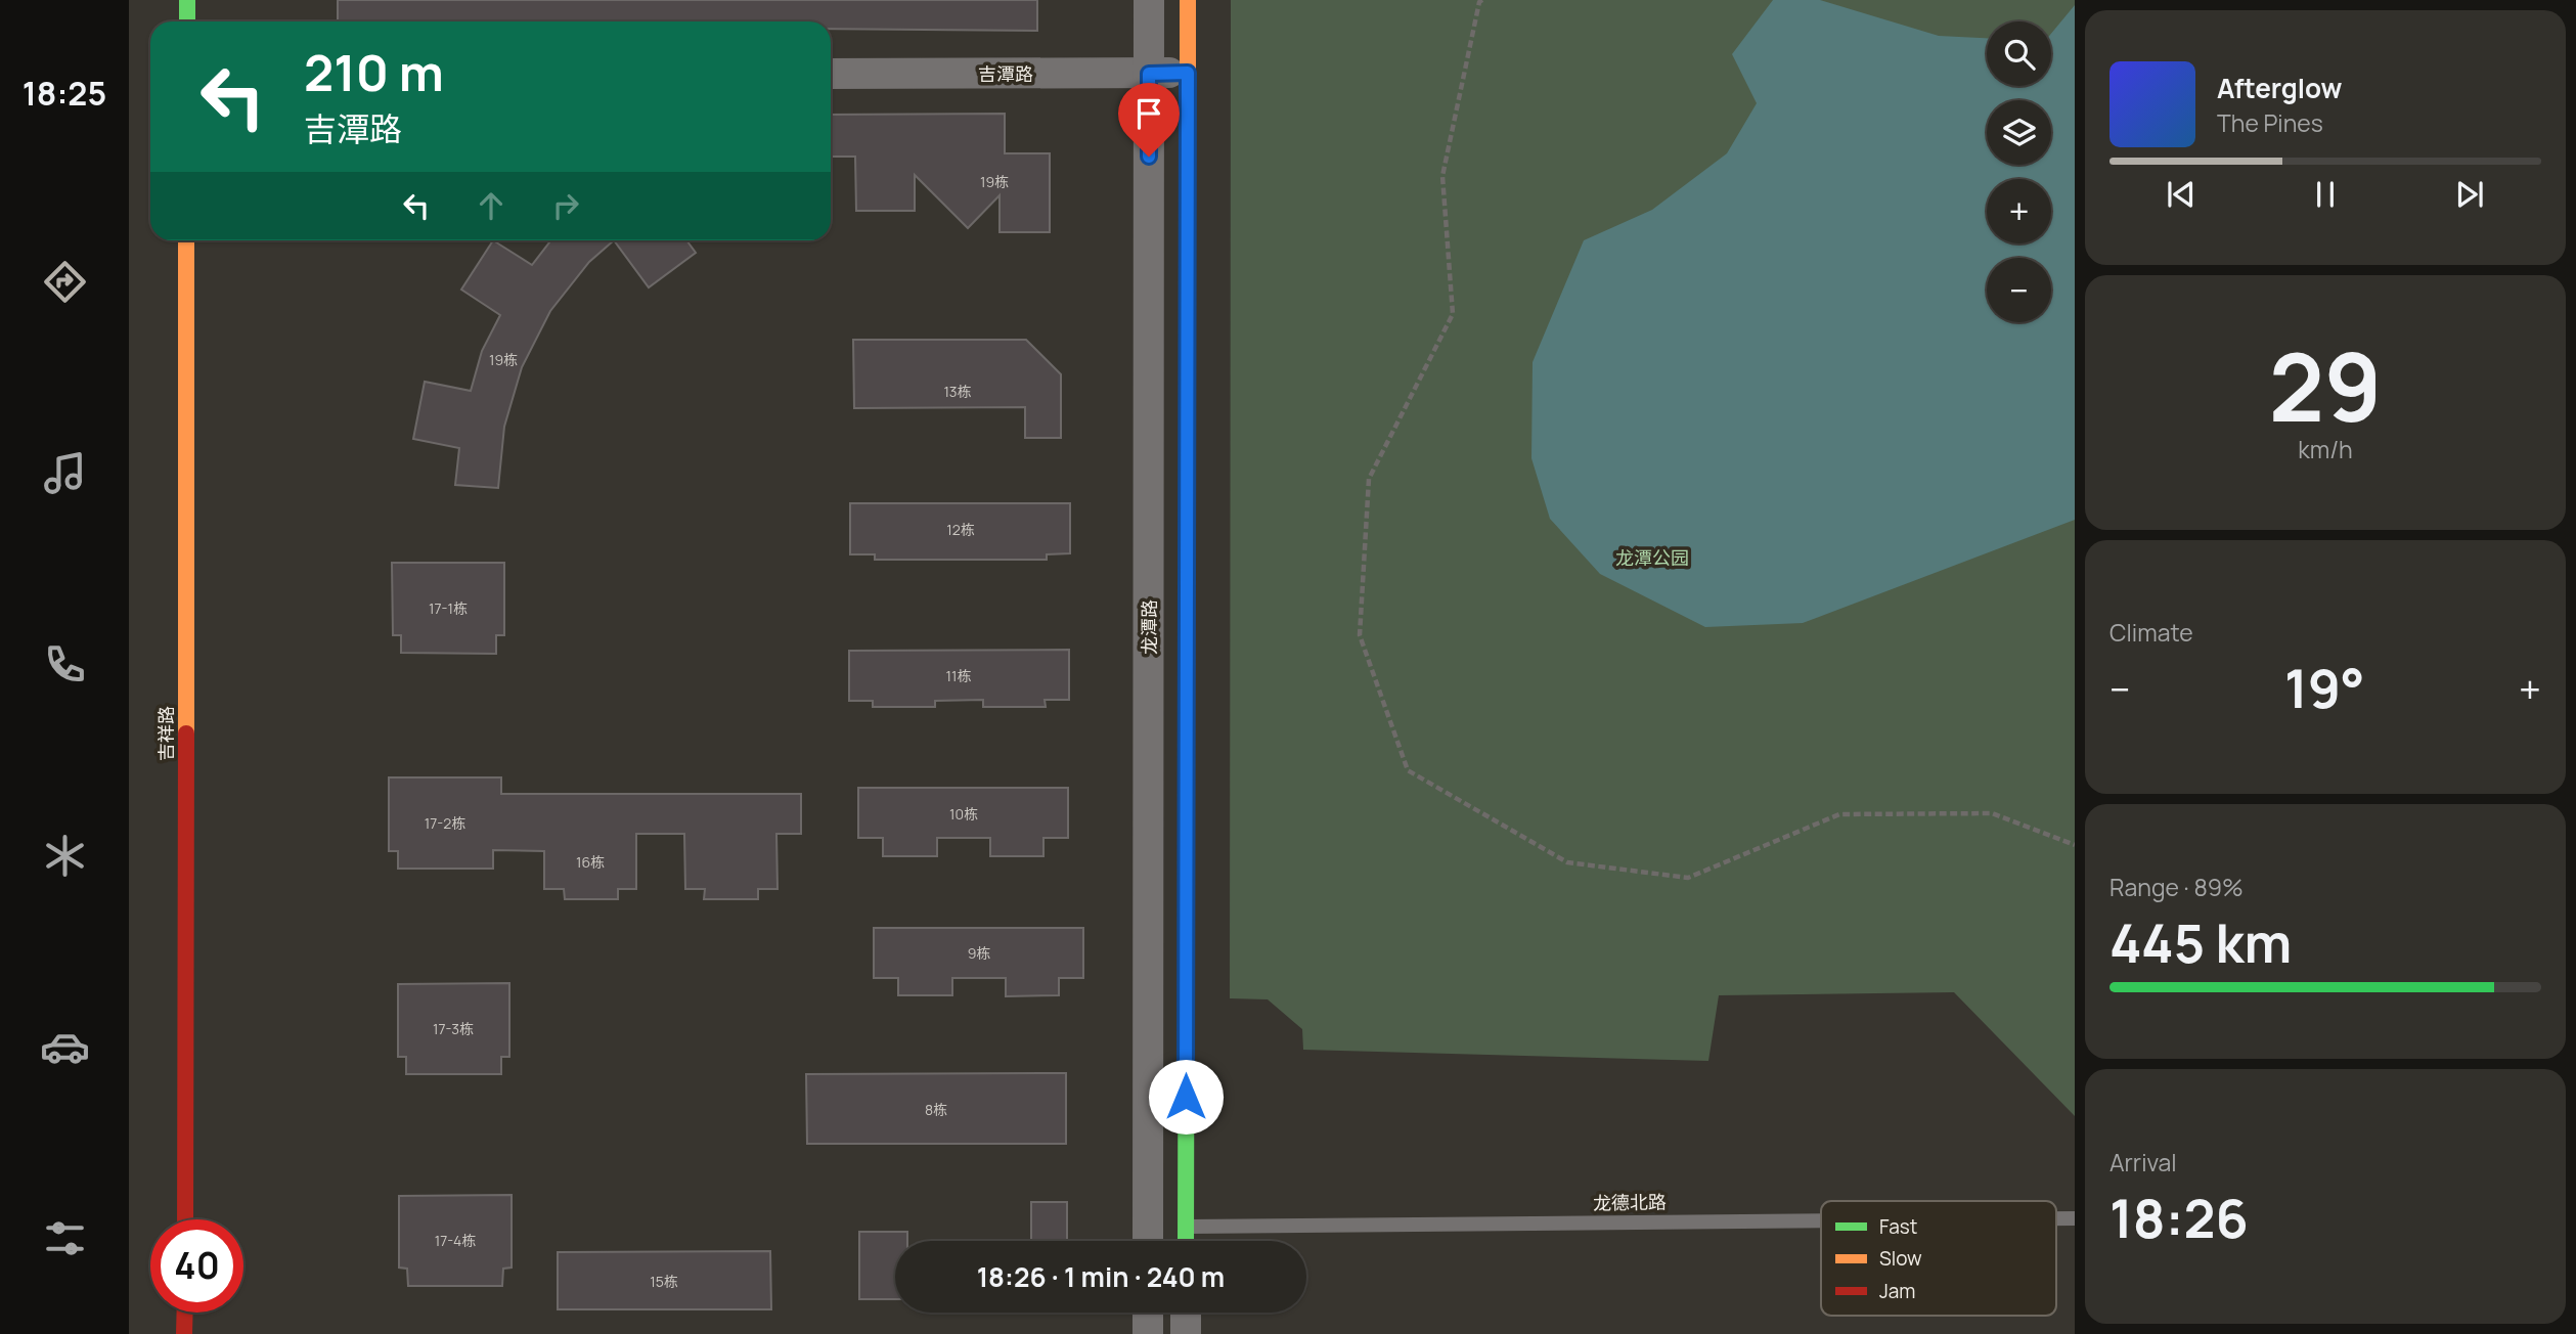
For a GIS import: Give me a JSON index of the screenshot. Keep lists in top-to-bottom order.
{
  "streets": {
    "street": ["吉潭路", "龙潭路", "吉祥路"],
    "lane": ["龙德北路"]
  },
  "crossings": [
    ["吉潭路", "龙潭路"],
    ["龙潭路", "龙德北路"]
  ],
  "parks": ["龙潭公园"],
  "house_numbers": [
    "19栋",
    "19栋",
    "13栋",
    "12栋",
    "17-1栋",
    "11栋",
    "10栋",
    "17-2栋",
    "16栋",
    "9栋",
    "17-3栋",
    "8栋",
    "17-4栋",
    "15栋"
  ],
  "legend": ["Fast", "Slow", "Jam"],
  "page": {
    "tabs": "18:25",
    "map_buttons": ["+", "−"],
    "turn": ["210 m", "吉潭路"],
    "song": ["Afterglow", "The Pines"],
    "tile": [
      ["29", "km/h"],
      "Climate",
      ["Range · 89%", "445 km"],
      ["Arrival", "18:26"]
    ],
    "heat": ["−", "19°", "+"],
    "limit": "40",
    "trip": "18:26 · 1 min · 240 m"
  }
}
